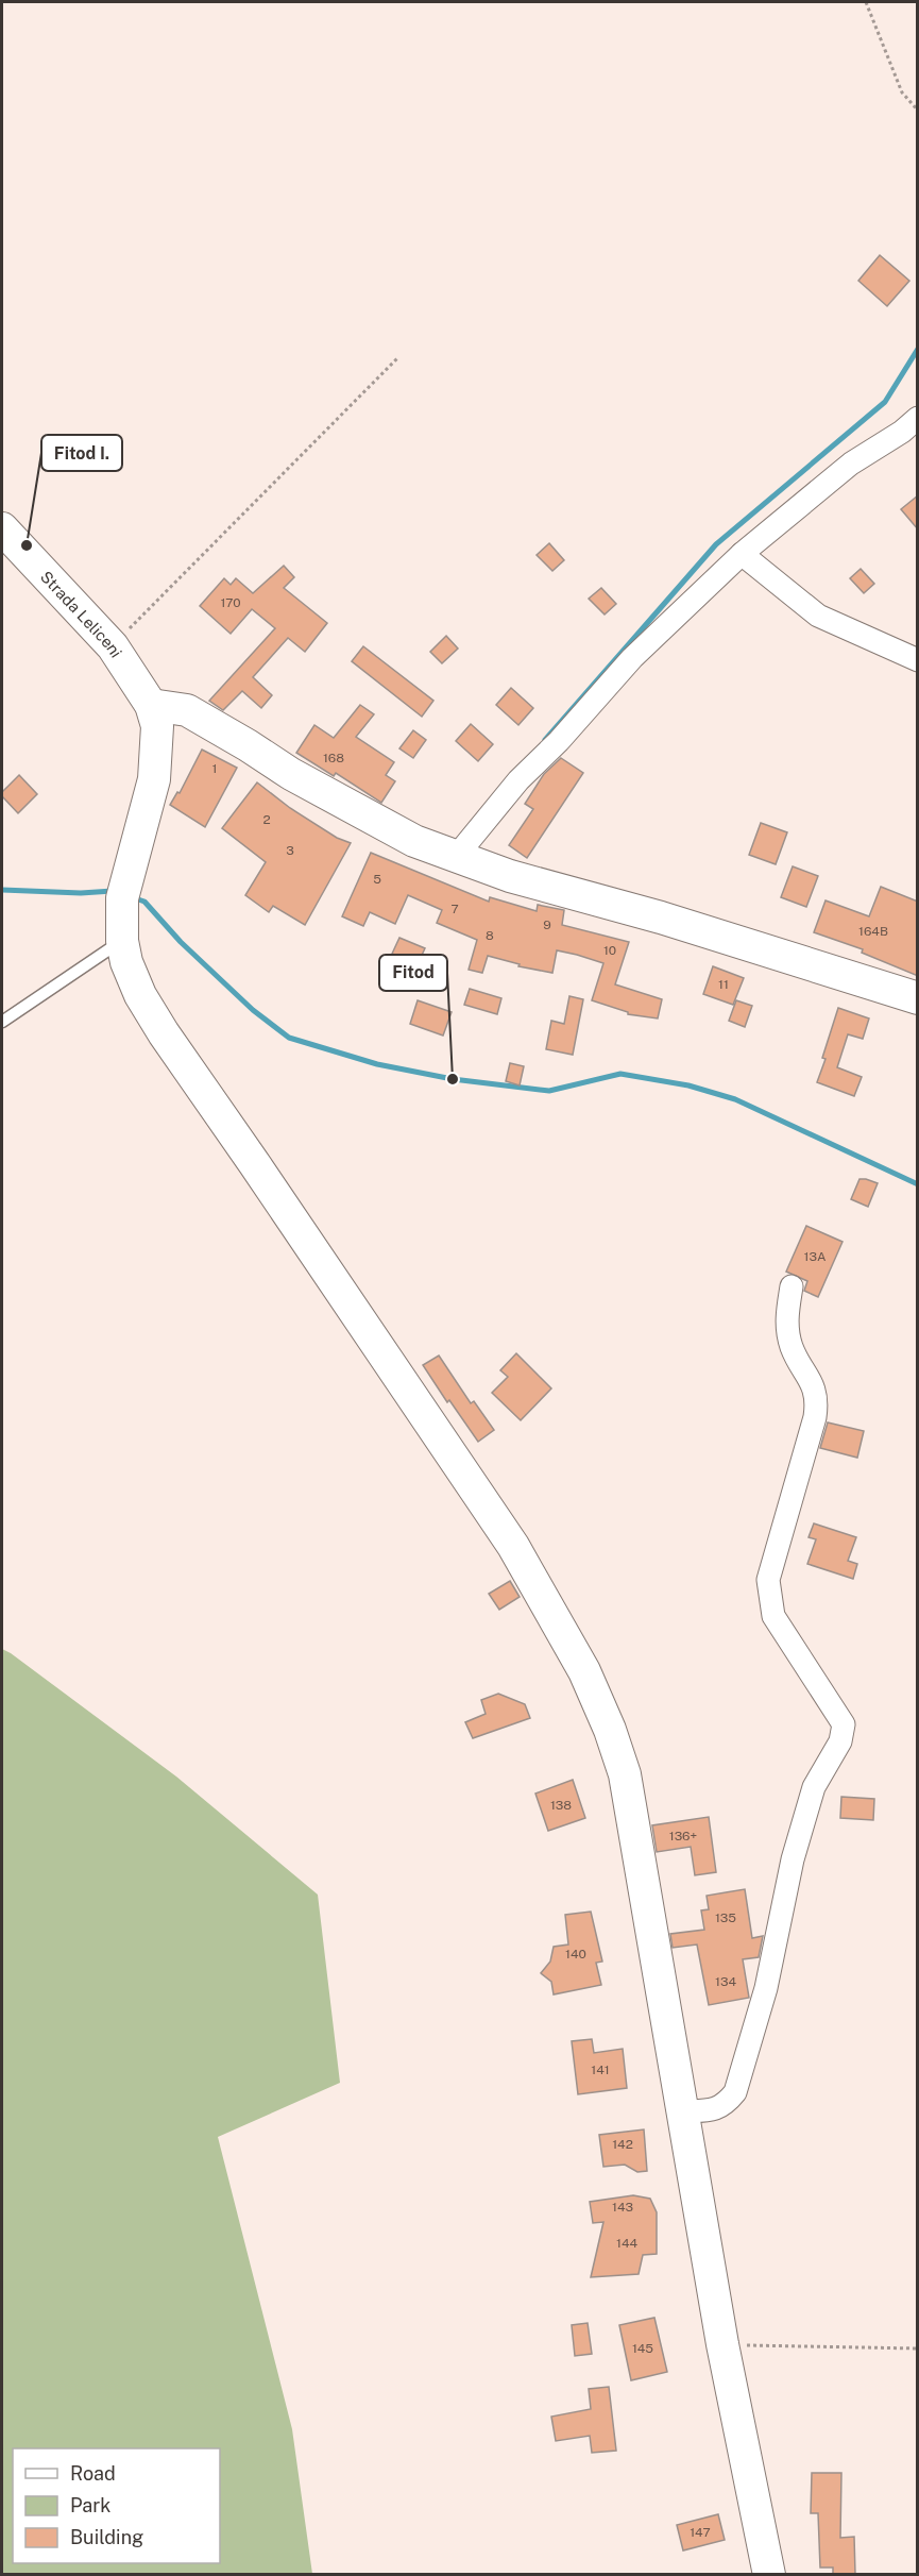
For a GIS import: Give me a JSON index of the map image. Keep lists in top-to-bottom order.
{
  "streets": {
    "main road": ["Strada Leliceni"]
  },
  "places": ["Fitod I.", "Fitod"],
  "house_numbers": [
    "170",
    "168",
    "1",
    "2",
    "3",
    "5",
    "7",
    "9",
    "164B",
    "8",
    "10",
    "11",
    "13A",
    "138",
    "136+",
    "135",
    "140",
    "134",
    "141",
    "142",
    "143",
    "144",
    "145",
    "147"
  ],
  "legend": ["Road", "Park", "Building"]
}
